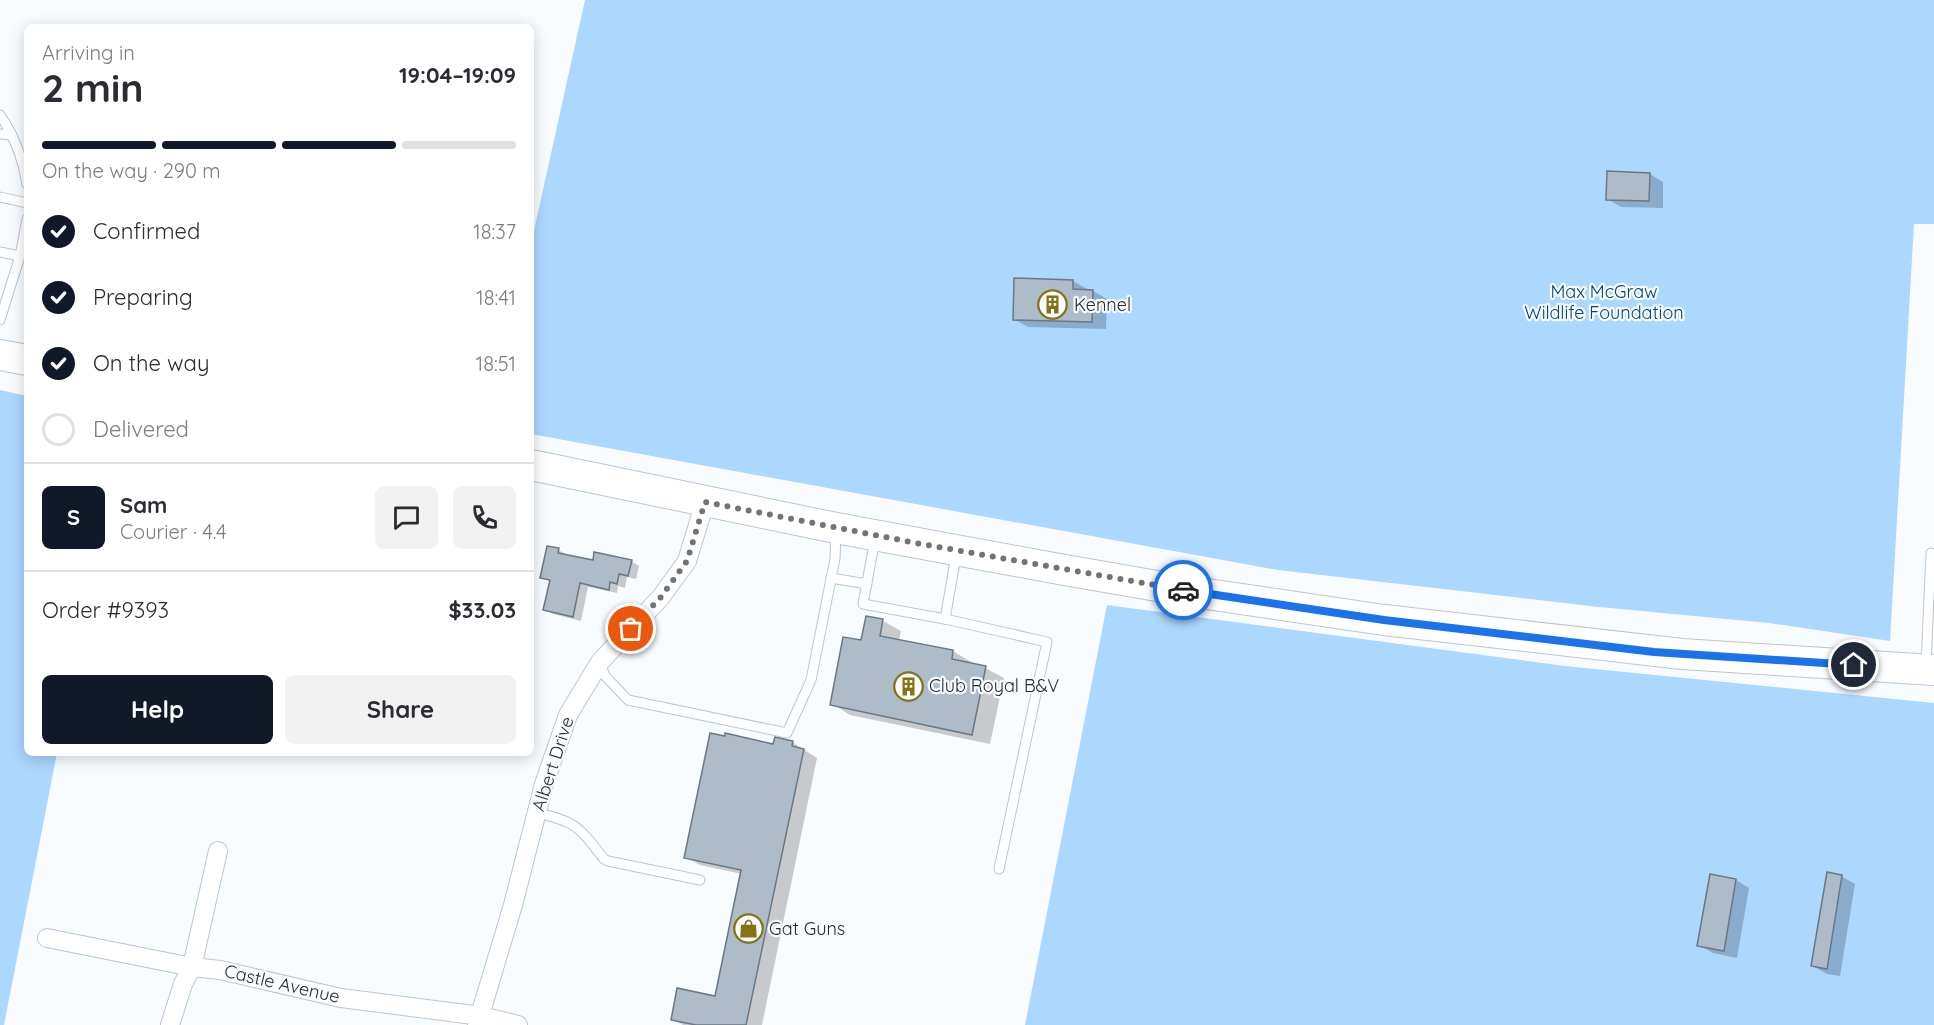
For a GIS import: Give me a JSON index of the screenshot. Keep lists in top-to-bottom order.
{
  "streets": {
    "street": ["Albert Drive", "Castle Avenue"]
  },
  "crossings": [
    ["Albert Drive", "Castle Avenue"]
  ],
  "parks": ["Max McGraw Wildlife Foundation"],
  "places": {
    "building": ["Kennel", "Club Royal B&V"],
    "shop": ["Gat Guns"]
  },
  "page": {
    "heading": ["2 min", "Arriving in", "19:04–19:09"],
    "panel": [
      "Sam",
      "Courier · 4.4",
      "Order #9393",
      "$33.03"
    ],
    "bar": "On the way · 290 m",
    "list": [
      ["Confirmed", "18:37"],
      ["Preparing", "18:41"],
      ["On the way", "18:51"],
      "Delivered"
    ],
    "round": "S",
    "buttons": ["Help", "Share"]
  }
}
